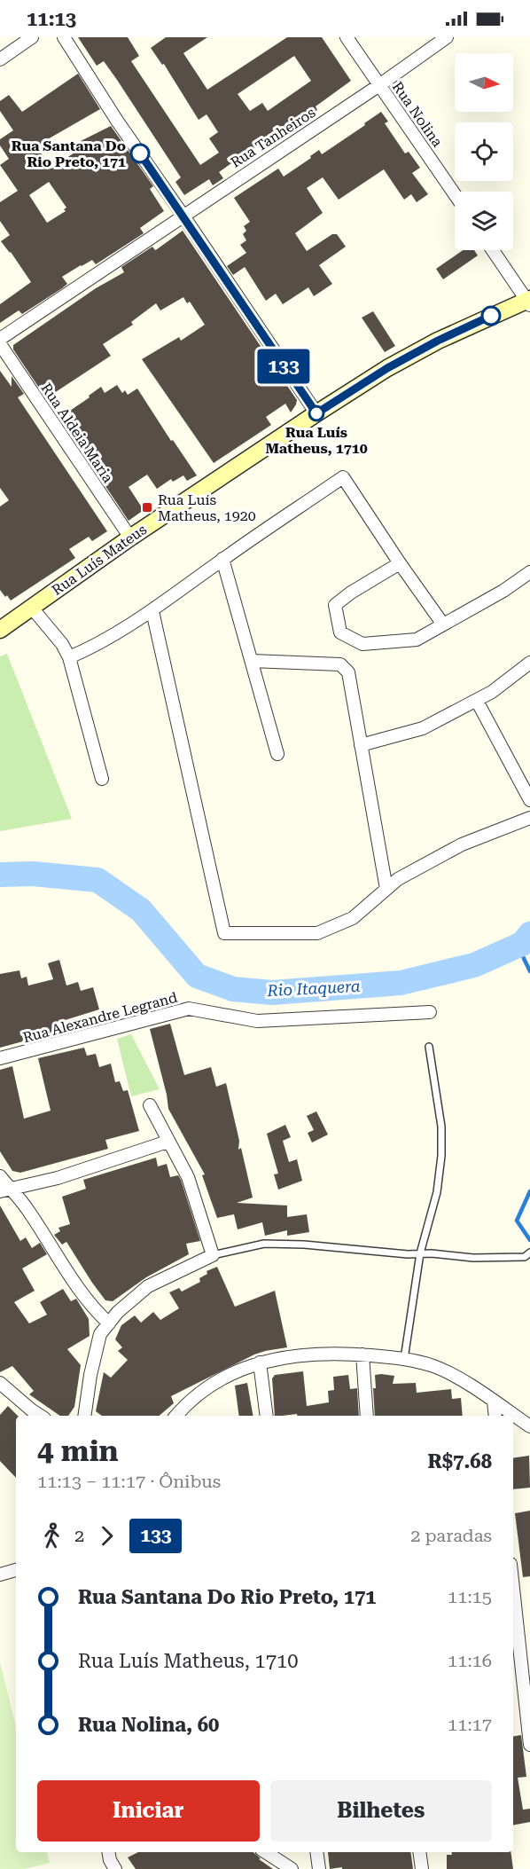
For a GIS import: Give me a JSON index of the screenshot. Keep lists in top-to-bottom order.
{
  "streets": {
    "main road": ["Rua Luís Mateus"],
    "street": [
      "Rua Nolina",
      "Rua Tanheiros",
      "Rua Aldeia Maria",
      "Rua Alexandre Legrand"
    ]
  },
  "crossings": [
    ["Rua Nolina", "Rua Tanheiros"],
    ["Rua Aldeia Maria", "Rua Luís Mateus"]
  ],
  "water": ["Rio Itaquera"],
  "places": {
    "other": ["Rua Santana Do Rio Preto, 171", "Rua Luís Matheus, 1710"],
    "transit": ["Rua Luís Matheus, 1920"]
  },
  "lines": ["bus line 133"],
  "north": "right",
  "page": {
    "status": "11:13",
    "on_map": "133",
    "heading": ["4 min", "11:13 – 11:17 · Ônibus", "R$7.68"],
    "legs": ["2", "133", "2 paradas"],
    "list": [
      {
        "name": "Rua Santana Do Rio Preto, 171",
        "value": "11:15"
      },
      {
        "name": "Rua Luís Matheus, 1710",
        "value": "11:16"
      },
      {
        "name": "Rua Nolina, 60",
        "value": "11:17"
      }
    ],
    "buttons": ["Iniciar", "Bilhetes"]
  }
}
